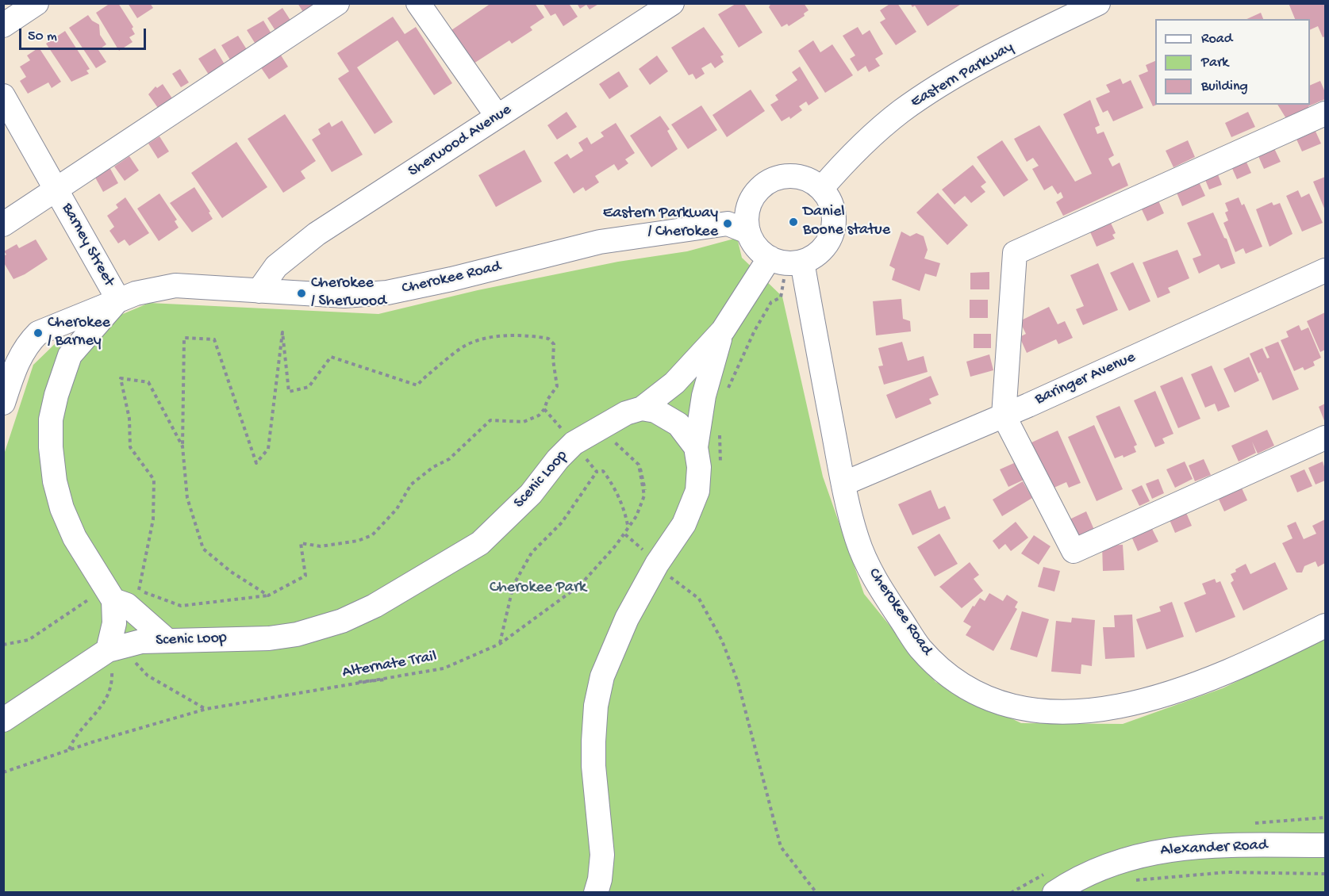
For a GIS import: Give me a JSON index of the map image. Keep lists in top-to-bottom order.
{
  "streets": {
    "street": [
      "Eastern Parkway",
      "Sherwood Avenue",
      "Barney Street",
      "Cherokee Road",
      "Baringer Avenue",
      "Scenic Loop",
      "Alexander Road"
    ],
    "path": ["Alternate Trail"]
  },
  "crossings": [
    ["Eastern Parkway", "Cherokee Road"],
    ["Sherwood Avenue", "Cherokee Road"],
    ["Barney Street", "Cherokee Road"],
    ["Cherokee Road", "Baringer Avenue"]
  ],
  "parks": ["Cherokee Park"],
  "places": [
    "Daniel Boone statue",
    "Eastern Parkway / Cherokee",
    "Cherokee / Sherwood",
    "Cherokee / Barney"
  ],
  "legend": ["Road", "Park", "Building"],
  "scale_bar": "50 m"
}
